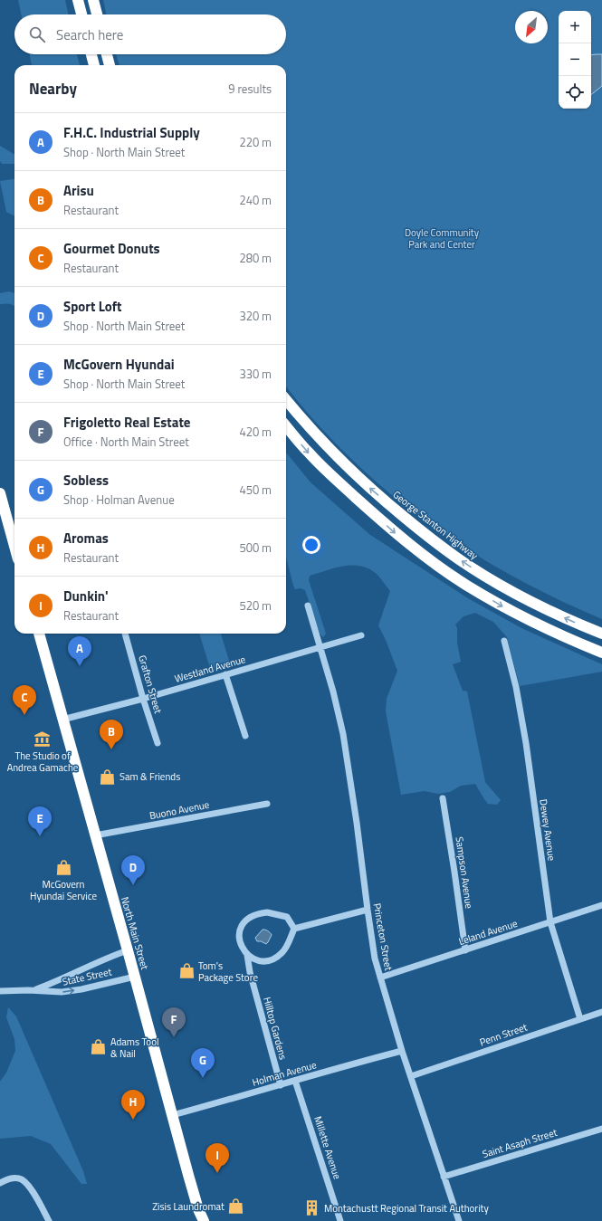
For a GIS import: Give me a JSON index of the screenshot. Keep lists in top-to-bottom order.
{
  "streets": {
    "highway": ["George Stanton Highway", "North Main Street"],
    "street": [
      "Westland Avenue",
      "Grafton Street",
      "Buono Avenue",
      "Dewey Avenue",
      "Sampson Avenue",
      "Leland Avenue",
      "Princeton Street",
      "State Street",
      "Hilltop Gardens",
      "Penn Street",
      "Holman Avenue",
      "Saint Asaph Street",
      "Millette Avenue"
    ]
  },
  "crossings": [
    ["Westland Avenue", "Grafton Street"],
    ["Westland Avenue", "North Main Street"],
    ["Westland Avenue", "Princeton Street"],
    ["Buono Avenue", "North Main Street"],
    ["Dewey Avenue", "Leland Avenue"],
    ["Dewey Avenue", "Penn Street"],
    ["Sampson Avenue", "Leland Avenue"],
    ["Leland Avenue", "Princeton Street"],
    ["North Main Street", "State Street"],
    ["North Main Street", "Holman Avenue"],
    ["Princeton Street", "Penn Street"],
    ["Princeton Street", "Holman Avenue"],
    ["Princeton Street", "Saint Asaph Street"],
    ["Hilltop Gardens", "Holman Avenue"],
    ["Holman Avenue", "Millette Avenue"]
  ],
  "parks": ["Doyle Community Park and Center"],
  "places": {
    "museum": ["The Studio of Andrea Gamache"],
    "shop": [
      "Sam & Friends",
      "McGovern Hyundai Service",
      "Tom's Package Store",
      "Adams Tool & Nail",
      "Zisis Laundromat"
    ],
    "building": ["Montachustt Regional Transit Authority"]
  },
  "north": "bottom left",
  "page": {
    "map_buttons": ["+", "−"],
    "search": "Search here",
    "heading": ["Nearby", "9 results"],
    "list": [
      {
        "mark": "A",
        "name": "F.H.C. Industrial Supply",
        "note": "Shop · North Main Street",
        "value": "220 m"
      },
      {
        "mark": "B",
        "name": "Arisu",
        "note": "Restaurant",
        "value": "240 m"
      },
      {
        "mark": "C",
        "name": "Gourmet Donuts",
        "note": "Restaurant",
        "value": "280 m"
      },
      {
        "mark": "D",
        "name": "Sport Loft",
        "note": "Shop · North Main Street",
        "value": "320 m"
      },
      {
        "mark": "E",
        "name": "McGovern Hyundai",
        "note": "Shop · North Main Street",
        "value": "330 m"
      },
      {
        "mark": "F",
        "name": "Frigoletto Real Estate",
        "note": "Office · North Main Street",
        "value": "420 m"
      },
      {
        "mark": "G",
        "name": "Sobless",
        "note": "Shop · Holman Avenue",
        "value": "450 m"
      },
      {
        "mark": "H",
        "name": "Aromas",
        "note": "Restaurant",
        "value": "500 m"
      },
      {
        "mark": "I",
        "name": "Dunkin'",
        "note": "Restaurant",
        "value": "520 m"
      }
    ],
    "pins": [
      "A",
      "C",
      "B",
      "E",
      "D",
      "F",
      "G",
      "H",
      "I"
    ]
  }
}
